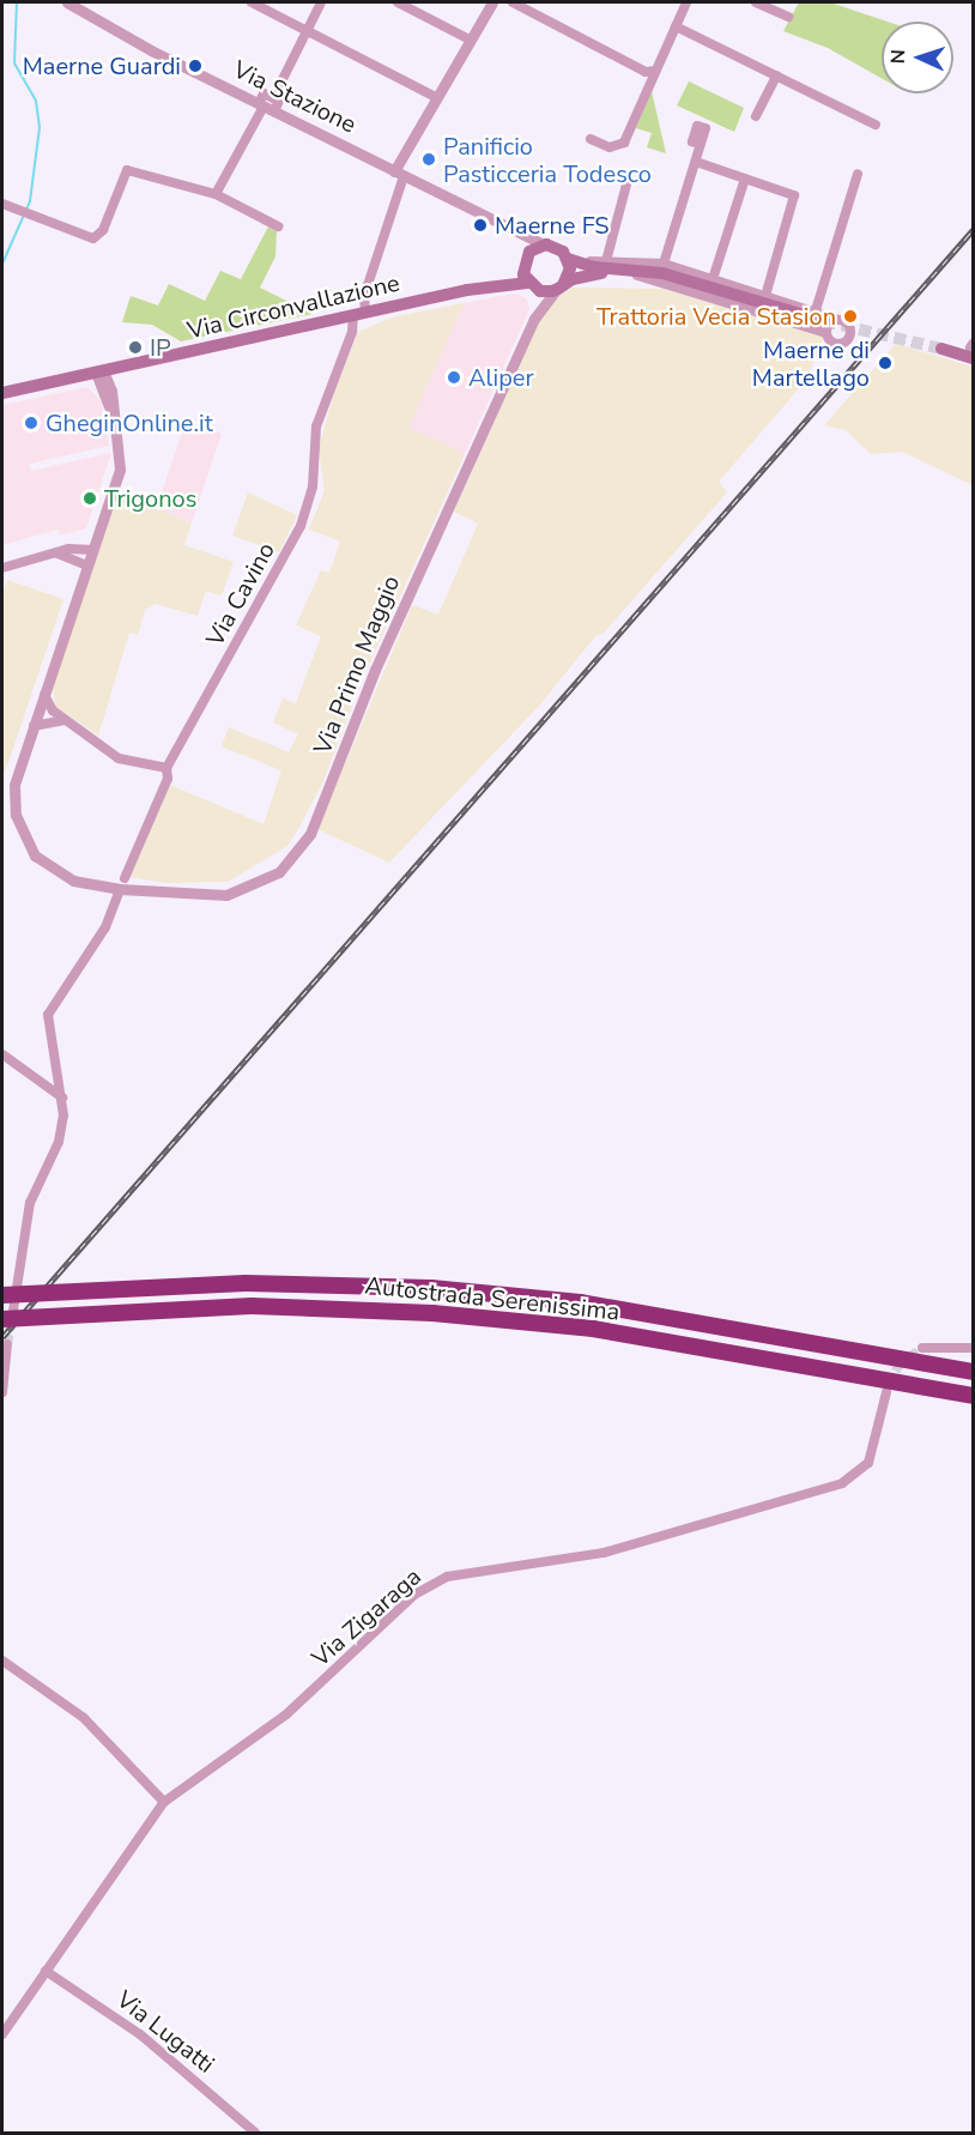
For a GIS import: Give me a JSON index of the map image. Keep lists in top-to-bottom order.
{
  "streets": {
    "highway": ["Autostrada Serenissima"],
    "main road": ["Via Circonvallazione"],
    "street": [
      "Via Stazione",
      "Via Cavino",
      "Via Primo Maggio",
      "Via Zigaraga",
      "Via Lugatti"
    ]
  },
  "crossings": [
    ["Via Stazione", "Via Circonvallazione"],
    ["Via Stazione", "Via Cavino"],
    ["Via Stazione", "Via Primo Maggio"],
    ["Via Circonvallazione", "Via Cavino"],
    ["Via Circonvallazione", "Via Primo Maggio"],
    ["Via Cavino", "Via Primo Maggio"],
    ["Via Cavino", "Autostrada Serenissima"],
    ["Via Zigaraga", "Via Lugatti"]
  ],
  "places": [
    "Maerne Guardi",
    "Panificio Pasticceria Todesco",
    "Maerne FS",
    "Trattoria Vecia Stasion",
    "IP",
    "Maerne di Martellago",
    "Aliper",
    "GheginOnline.it",
    "Trigonos"
  ],
  "north": "left"
}
